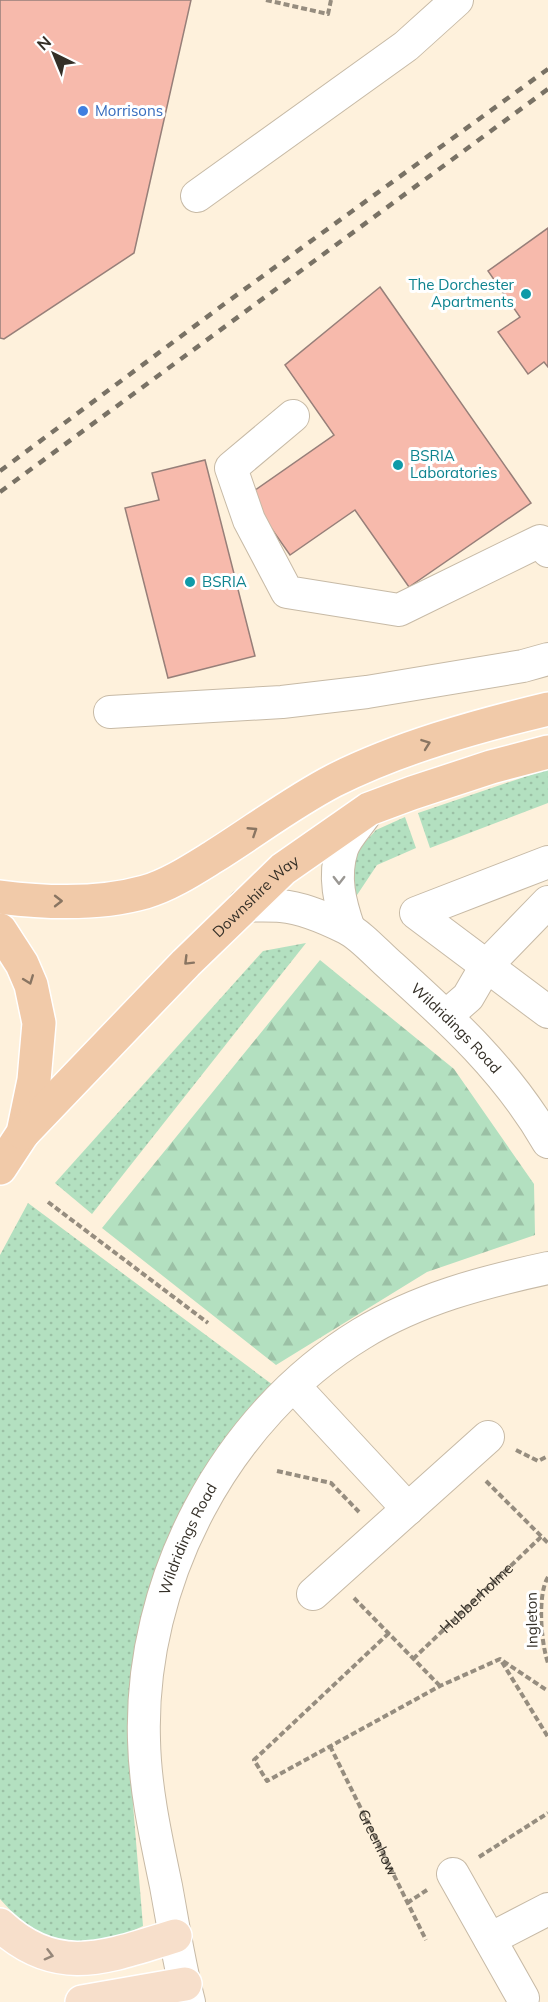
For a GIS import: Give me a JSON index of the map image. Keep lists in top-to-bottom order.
{
  "streets": {
    "highway": ["Downshire Way"],
    "street": ["Wildridings Road"],
    "path": ["Hubberholme", "Ingleton", "Greenhow"]
  },
  "crossings": [
    ["Downshire Way", "Wildridings Road"]
  ],
  "one_way": ["Downshire Way"],
  "places": [
    "Morrisons",
    "The Dorchester Apartments",
    "BSRIA Laboratories",
    "BSRIA"
  ],
  "north": "top left"
}
